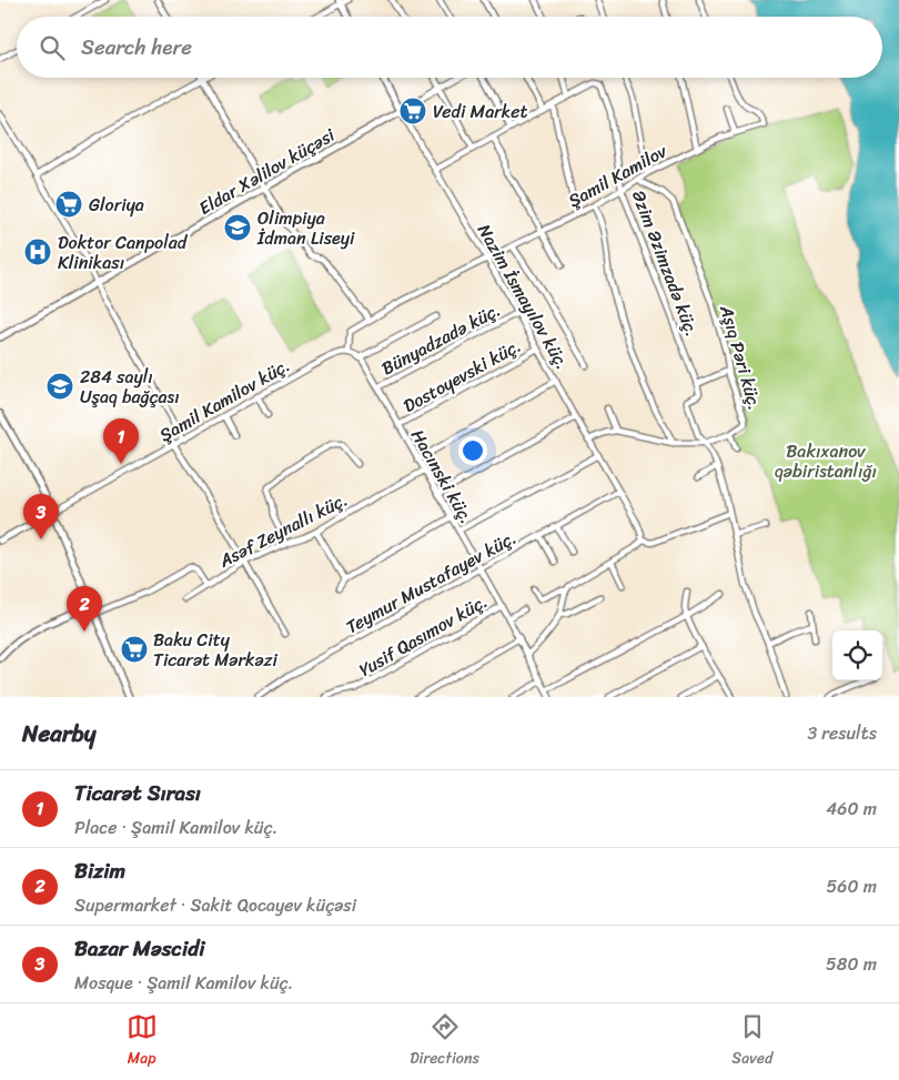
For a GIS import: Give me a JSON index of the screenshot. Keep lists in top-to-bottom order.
{
  "streets": {
    "street": [
      "Eldar Xəlilov küçəsi",
      "Şamil Kamilov",
      "Əzim Əzimzadə küç.",
      "Nazim İsmayılov küç.",
      "Bünyadzadə küç.",
      "Aşıq Pəri küç.",
      "Dostoyevski küç.",
      "Şamil Kamilov küç.",
      "Hacınski küç.",
      "Asəf Zeynallı küç.",
      "Teymur Mustafayev küç.",
      "Yusif Qasımov küç."
    ]
  },
  "crossings": [
    ["Eldar Xəlilov küçəsi", "Nazim İsmayılov küç."],
    ["Şamil Kamilov", "Əzim Əzimzadə küç."],
    ["Şamil Kamilov", "Nazim İsmayılov küç."],
    ["Şamil Kamilov", "Aşıq Pəri küç."],
    ["Nazim İsmayılov küç.", "Bünyadzadə küç."],
    ["Nazim İsmayılov küç.", "Dostoyevski küç."],
    ["Nazim İsmayılov küç.", "Teymur Mustafayev küç."],
    ["Bünyadzadə küç.", "Hacınski küç."],
    ["Dostoyevski küç.", "Hacınski küç."],
    ["Hacınski küç.", "Asəf Zeynallı küç."],
    ["Hacınski küç.", "Teymur Mustafayev küç."],
    ["Hacınski küç.", "Yusif Qasımov küç."]
  ],
  "parks": ["Bakıxanov qəbiristanlığı"],
  "places": {
    "supermarket": ["Vedi Market", "Gloriya", "Baku City Ticarət Mərkəzi"],
    "school or university": ["Olimpiya İdman Liseyi", "284 saylı Uşaq bağçası"],
    "hospital": ["Doktor Canpolad Klinikası"]
  },
  "page": {
    "search": "Search here",
    "pins": ["1", "3", "2"],
    "heading": ["Nearby", "3 results"],
    "list": [
      {
        "mark": "1",
        "name": "Ticarət Sırası",
        "note": "Place · Şamil Kamilov küç.",
        "value": "460 m"
      },
      {
        "mark": "2",
        "name": "Bizim",
        "note": "Supermarket · Sakit Qocayev küçəsi",
        "value": "560 m"
      },
      {
        "mark": "3",
        "name": "Bazar Məscidi",
        "note": "Mosque · Şamil Kamilov küç.",
        "value": "580 m"
      }
    ],
    "nav": ["Map", "Directions", "Saved"]
  }
}
